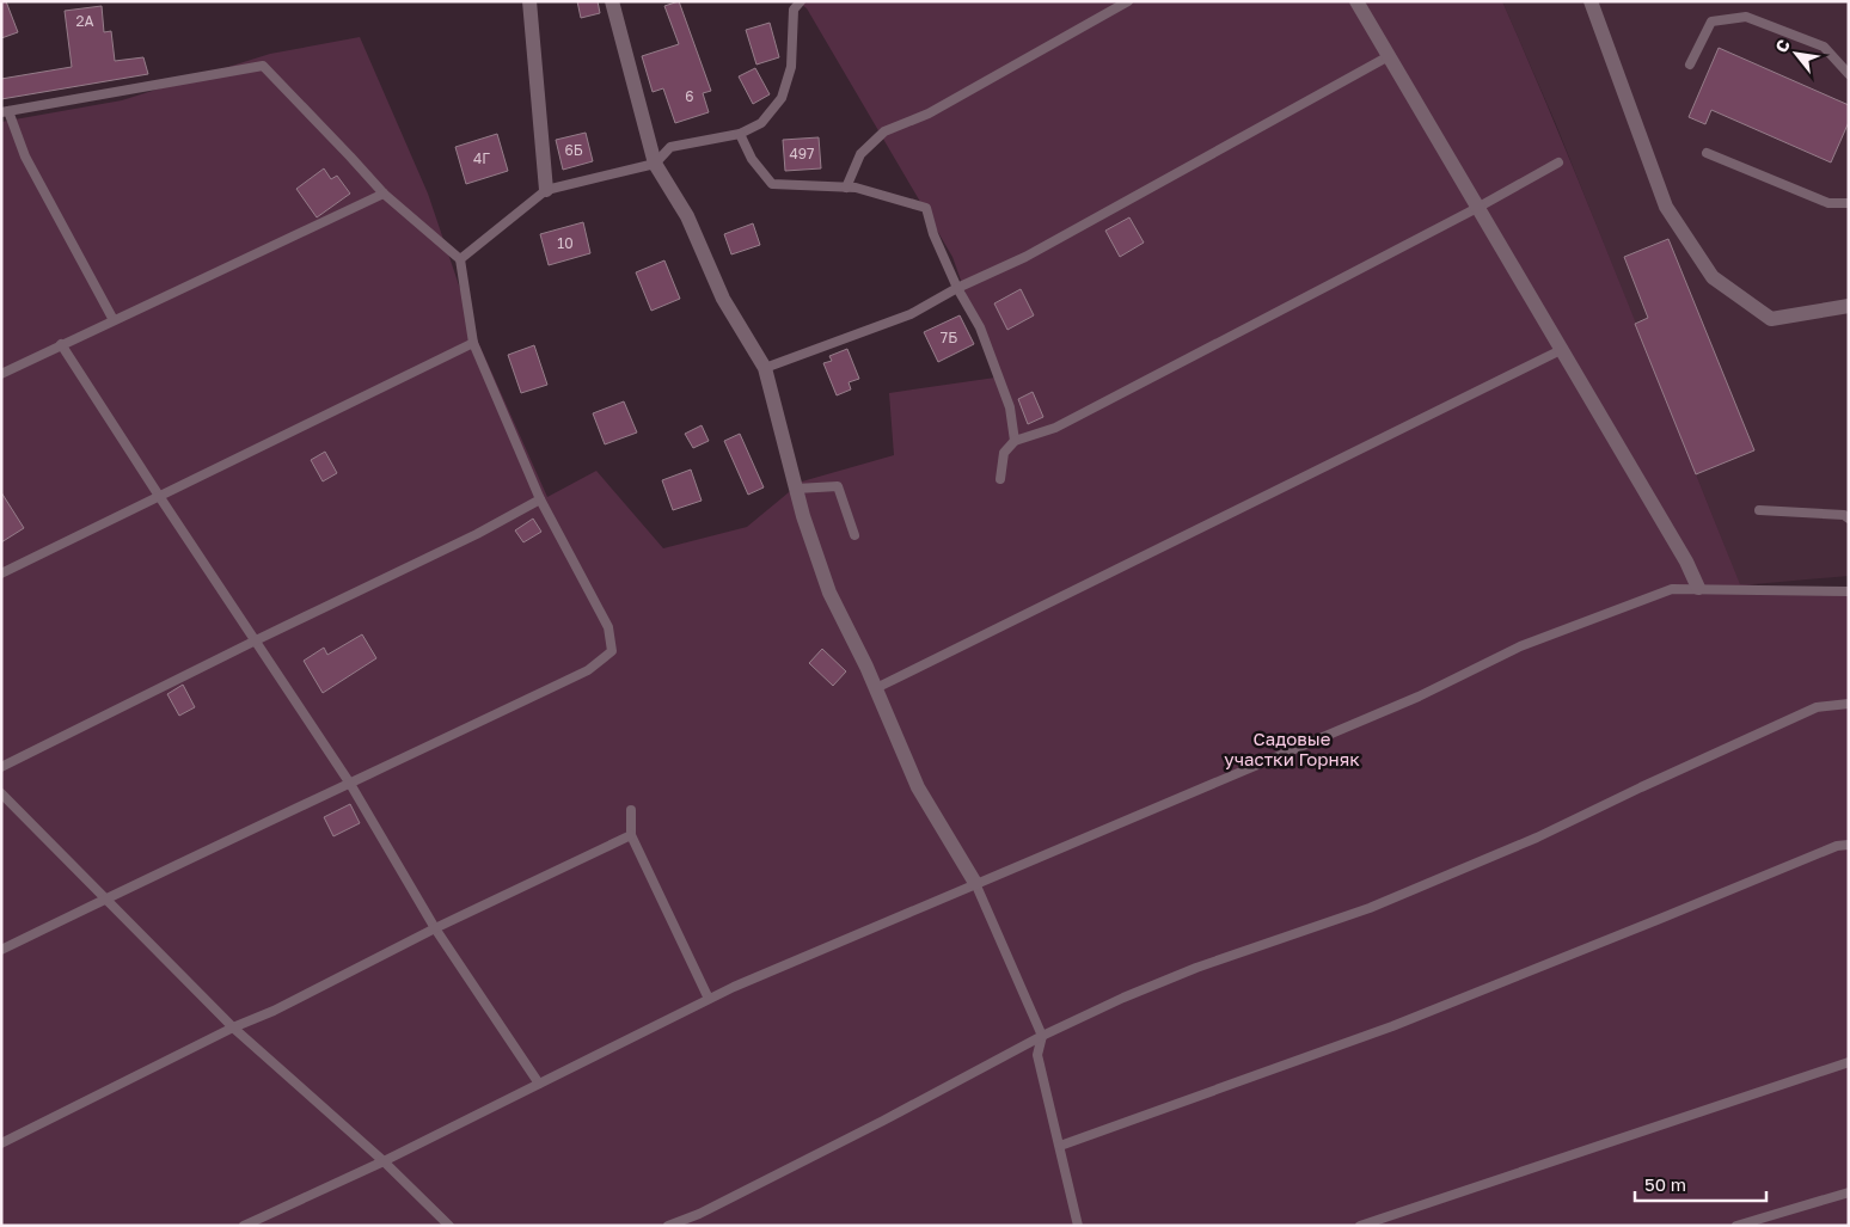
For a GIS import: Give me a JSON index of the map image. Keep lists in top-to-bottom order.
{
  "parks": ["Садовые участки Горняк"],
  "house_numbers": [
    "2А",
    "6",
    "6Б",
    "497",
    "4Г",
    "10",
    "7Б"
  ],
  "scale_bar": "50 m",
  "north": "top left"
}
